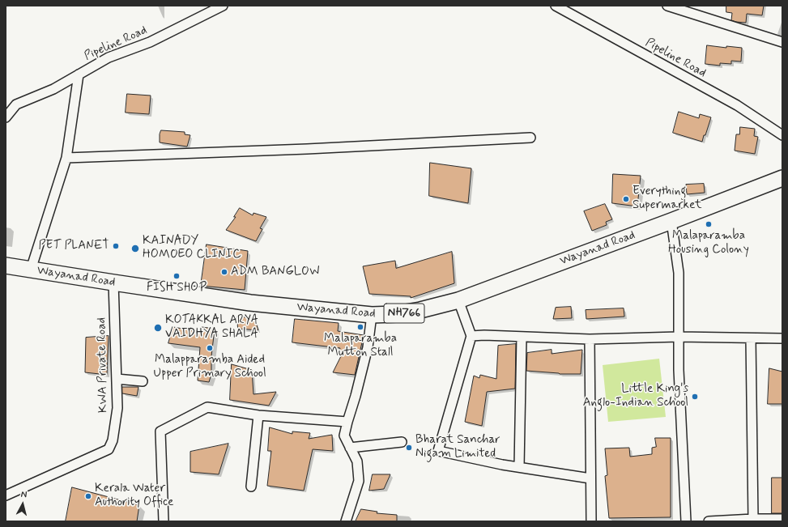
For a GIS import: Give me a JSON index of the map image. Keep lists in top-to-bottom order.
{
  "streets": {
    "highway": ["Wayanad Road", "NH766"],
    "street": ["Pipeline Road", "KWA Private Road"]
  },
  "crossings": [
    ["Wayanad Road", "KWA Private Road"]
  ],
  "places": [
    "Everything Supermarket",
    "Malaparamba Housing Colony",
    "PET PLANET",
    "KAINADY HOMOEO CLINIC",
    "ADM BANGLOW",
    "FISH SHOP",
    "Malaparamba Mutton Stall",
    "KOTAKKAL ARYA VAIDHYA SHALA",
    "Malapparamba Aided Upper Primary School",
    "Little King's Anglo-Indian School",
    "Bharat Sanchar Nigam Limited",
    "Kerala Water Authority Office"
  ],
  "north": "top"
}
